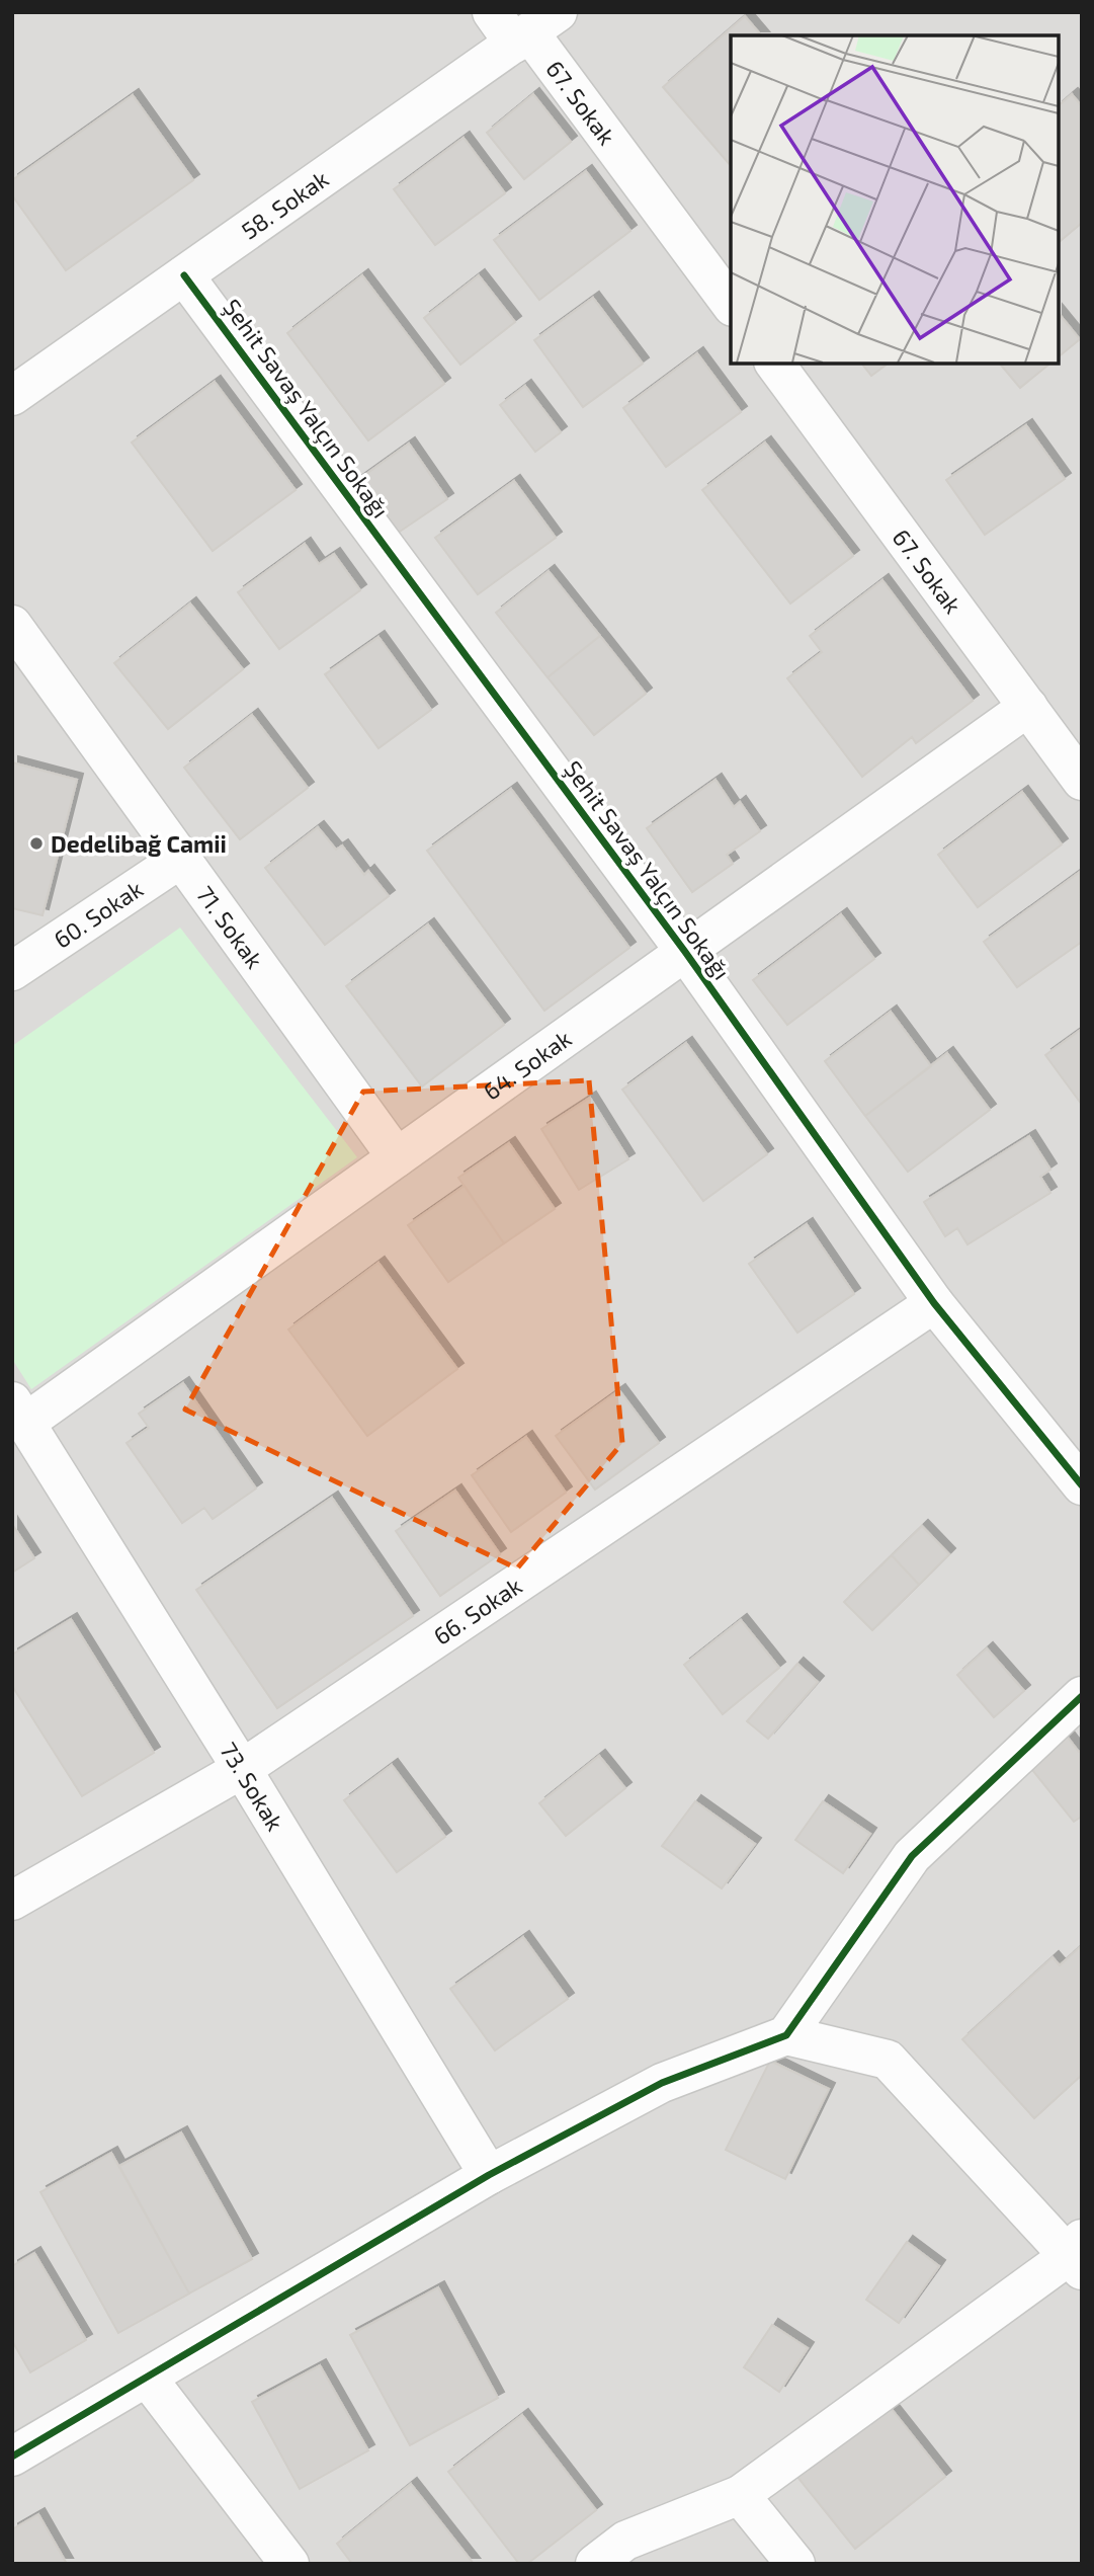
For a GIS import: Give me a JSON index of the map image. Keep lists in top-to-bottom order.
{
  "streets": {
    "street": [
      "67. Sokak",
      "58. Sokak",
      "Şehit Savaş Yalçın Sokağı",
      "60. Sokak",
      "71. Sokak",
      "64. Sokak",
      "66. Sokak",
      "73. Sokak"
    ]
  },
  "crossings": [
    ["67. Sokak", "58. Sokak"],
    ["67. Sokak", "64. Sokak"],
    ["58. Sokak", "Şehit Savaş Yalçın Sokağı"],
    ["Şehit Savaş Yalçın Sokağı", "64. Sokak"],
    ["Şehit Savaş Yalçın Sokağı", "66. Sokak"],
    ["60. Sokak", "71. Sokak"],
    ["71. Sokak", "64. Sokak"],
    ["64. Sokak", "73. Sokak"],
    ["66. Sokak", "73. Sokak"]
  ],
  "places": ["Dedelibağ Camii"]
}
